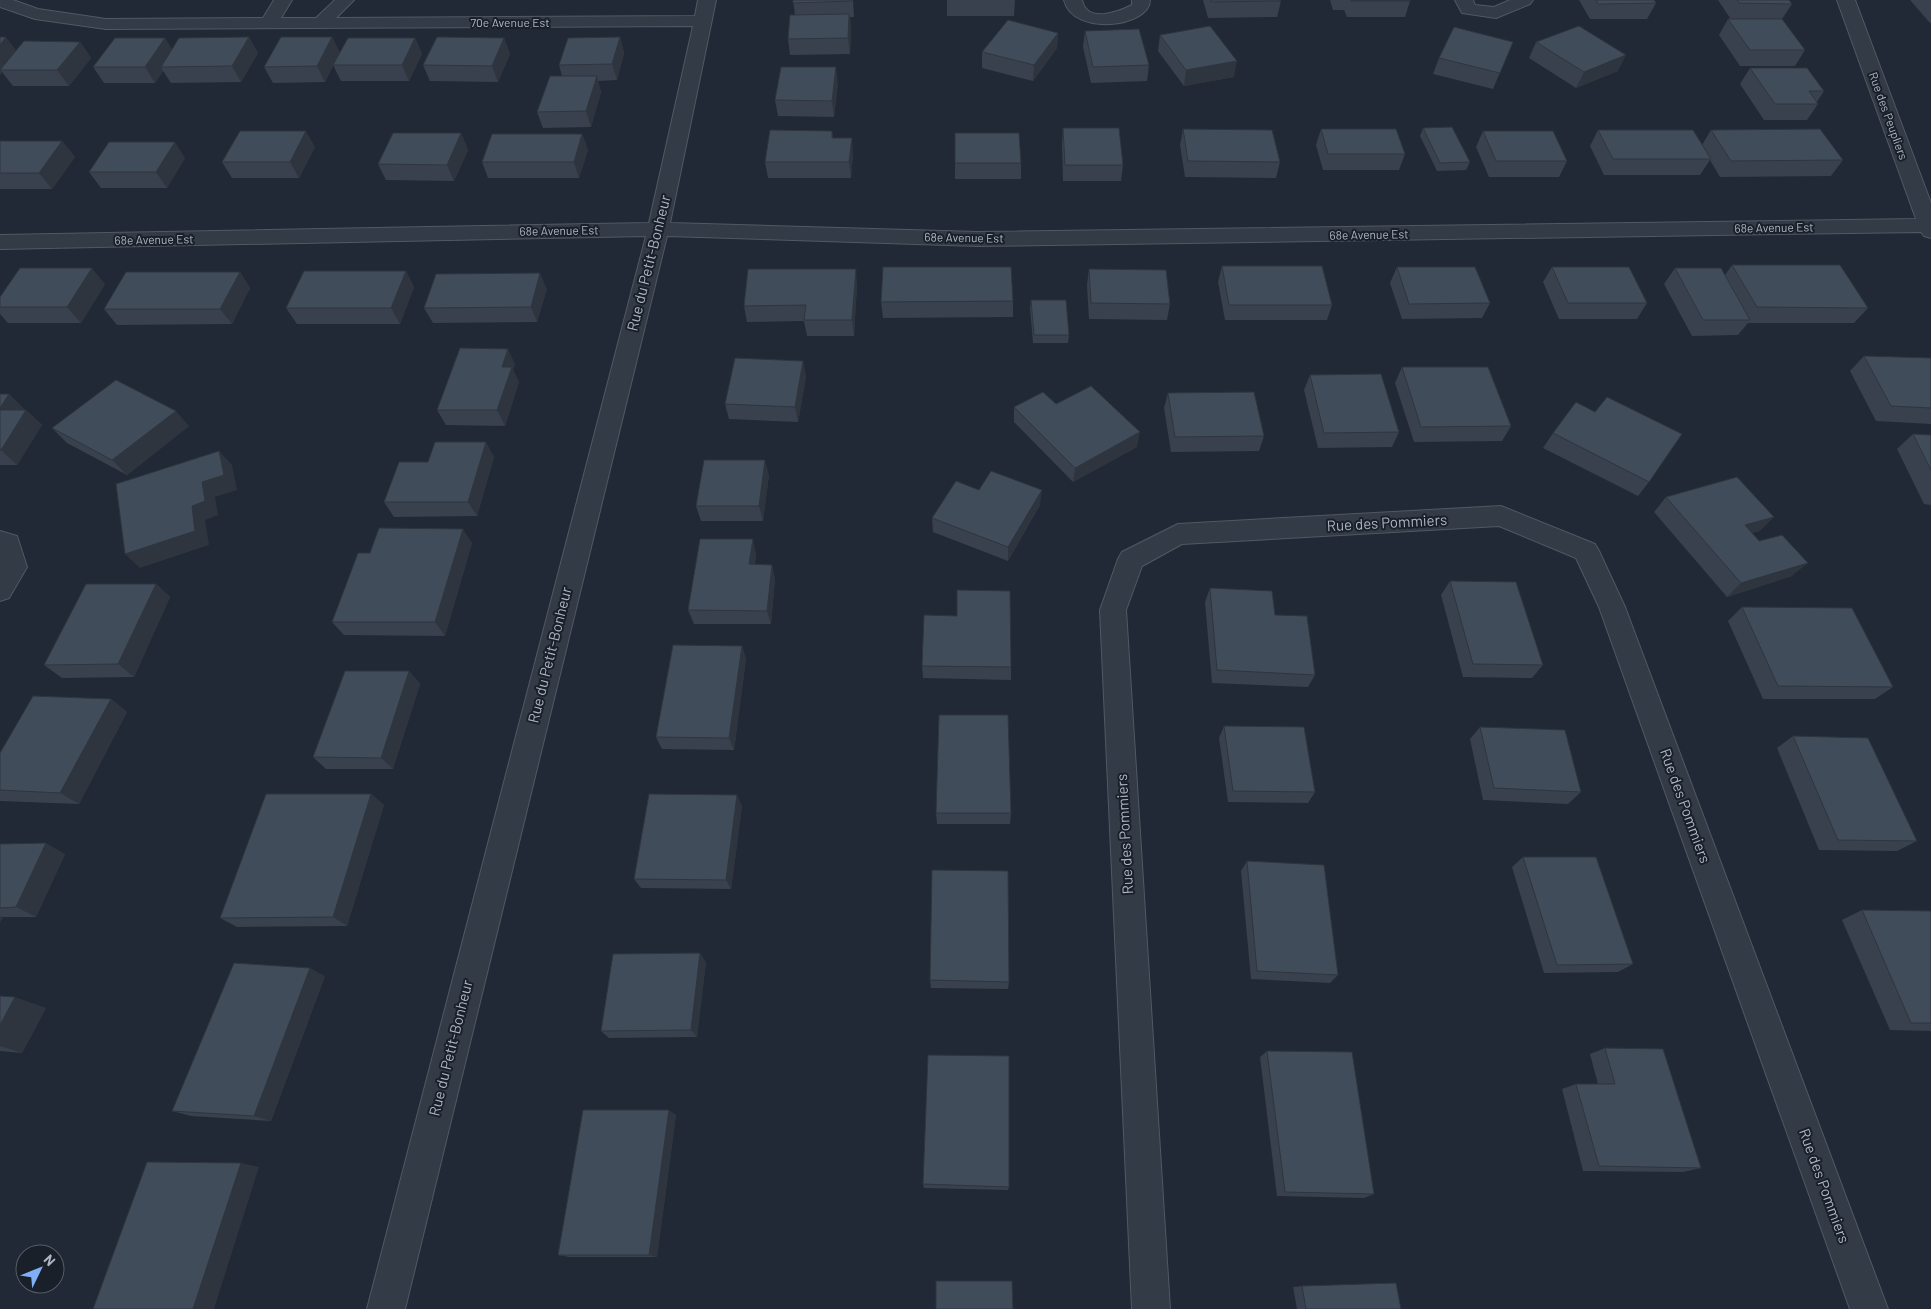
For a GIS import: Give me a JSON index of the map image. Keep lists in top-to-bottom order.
{
  "streets": {
    "street": [
      "70e Avenue Est",
      "Rue des Peupliers",
      "68e Avenue Est",
      "Rue du Petit-Bonheur",
      "Rue des Pommiers"
    ]
  },
  "crossings": [
    ["70e Avenue Est", "Rue du Petit-Bonheur"],
    ["Rue des Peupliers", "68e Avenue Est"],
    ["68e Avenue Est", "Rue du Petit-Bonheur"]
  ],
  "north": "top right"
}
